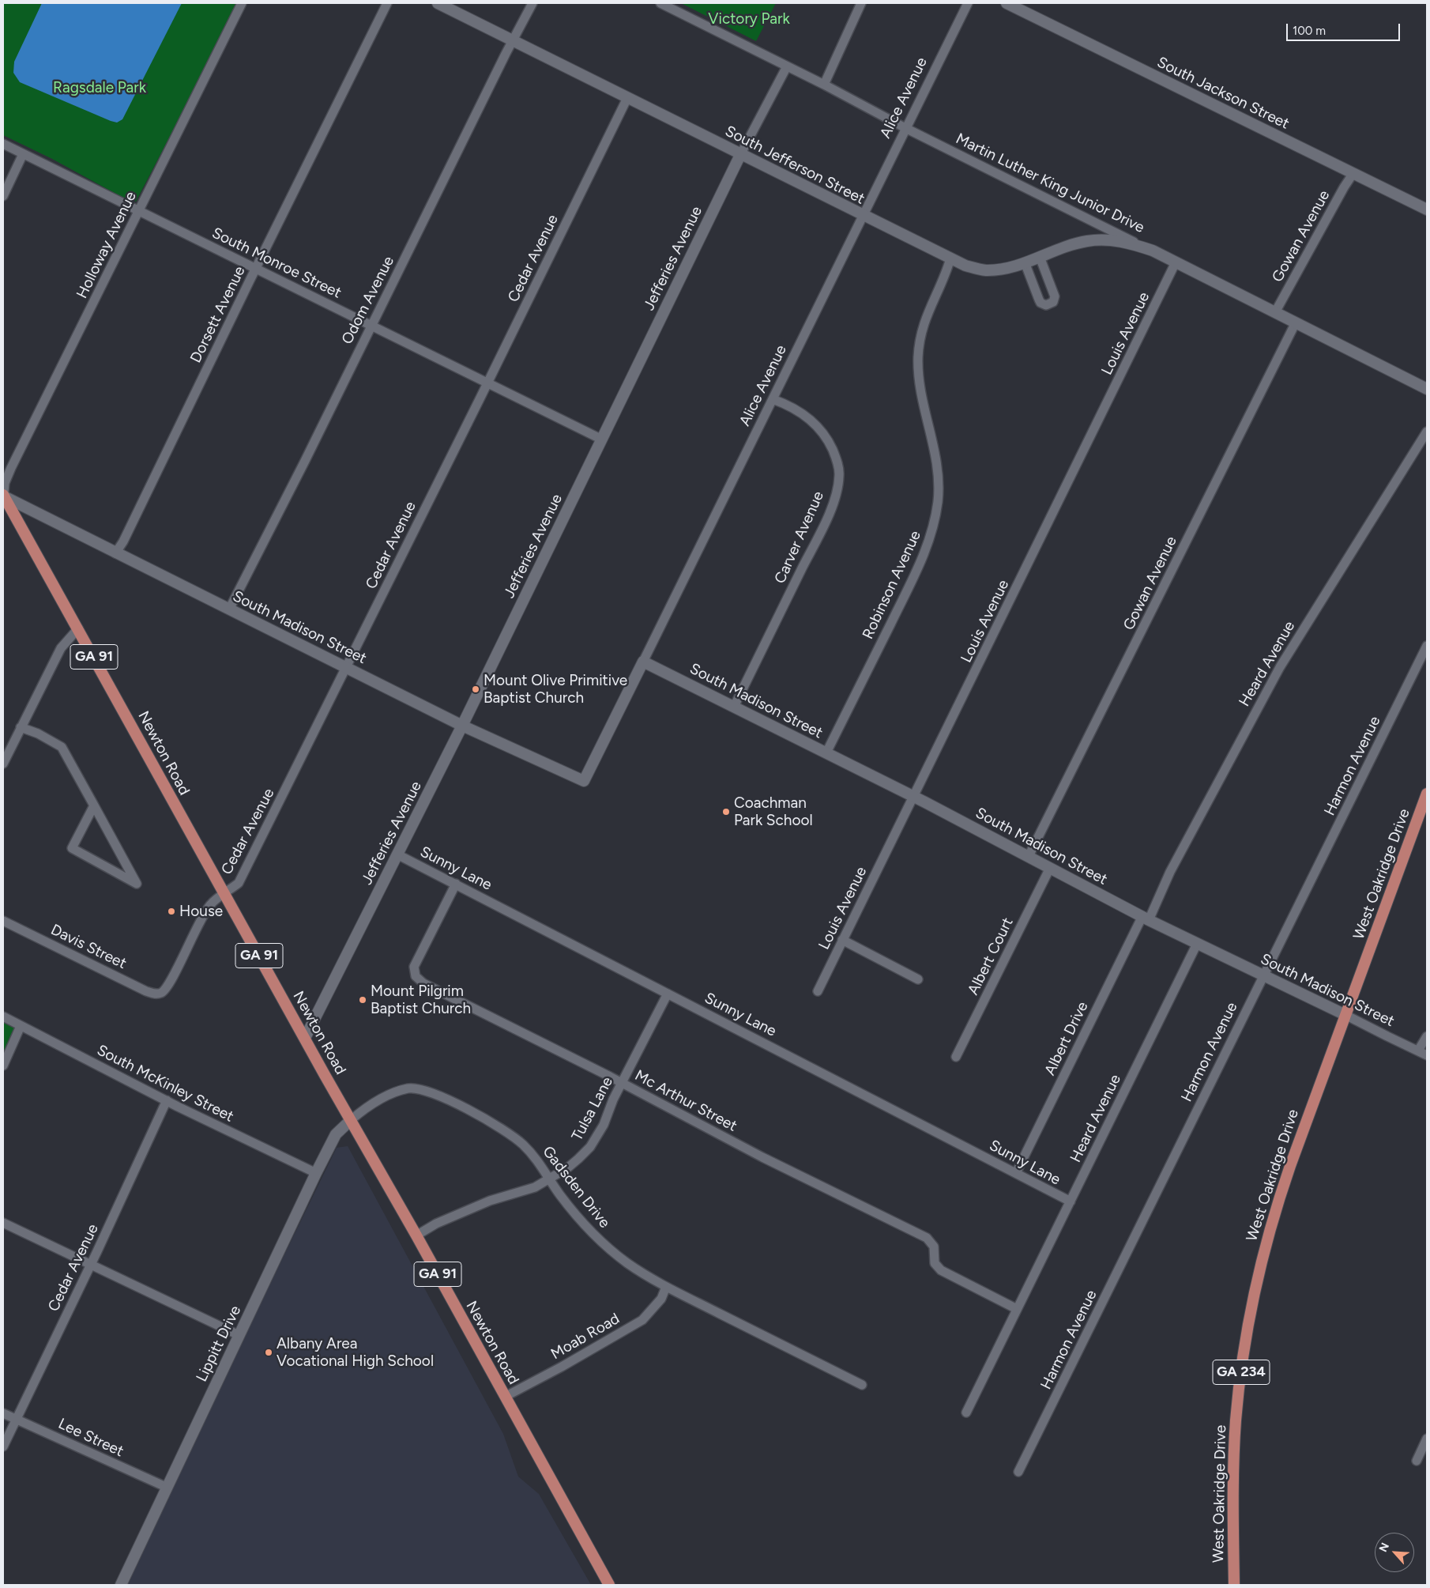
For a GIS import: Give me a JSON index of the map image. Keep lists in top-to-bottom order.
{
  "streets": {
    "main road": [
      "GA 91",
      "Newton Road",
      "West Oakridge Drive",
      "GA 234"
    ],
    "street": [
      "South Jackson Street",
      "Alice Avenue",
      "South Jefferson Street",
      "Martin Luther King Junior Drive",
      "Gowan Avenue",
      "Holloway Avenue",
      "Cedar Avenue",
      "Jefferies Avenue",
      "South Monroe Street",
      "Odom Avenue",
      "Dorsett Avenue",
      "Louis Avenue",
      "Carver Avenue",
      "Robinson Avenue",
      "South Madison Street",
      "Heard Avenue",
      "Harmon Avenue",
      "Sunny Lane",
      "Davis Street",
      "Albert Court",
      "Albert Drive",
      "South McKinley Street",
      "Mc Arthur Street",
      "Tulsa Lane",
      "Gadsden Drive",
      "Moab Road",
      "Lippitt Drive",
      "Lee Street"
    ]
  },
  "crossings": [
    ["South Jackson Street", "Gowan Avenue"],
    ["Alice Avenue", "South Jefferson Street"],
    ["Alice Avenue", "Martin Luther King Junior Drive"],
    ["Alice Avenue", "Carver Avenue"],
    ["Alice Avenue", "South Madison Street"],
    ["South Jefferson Street", "Martin Luther King Junior Drive"],
    ["South Jefferson Street", "Cedar Avenue"],
    ["South Jefferson Street", "Jefferies Avenue"],
    ["South Jefferson Street", "Odom Avenue"],
    ["South Jefferson Street", "Robinson Avenue"],
    ["Martin Luther King Junior Drive", "Gowan Avenue"],
    ["Martin Luther King Junior Drive", "Jefferies Avenue"],
    ["Martin Luther King Junior Drive", "Louis Avenue"],
    ["Gowan Avenue", "South Madison Street"],
    ["Holloway Avenue", "South Monroe Street"],
    ["Holloway Avenue", "South Madison Street"],
    ["Holloway Avenue", "Newton Road"],
    ["Cedar Avenue", "South Monroe Street"],
    ["Cedar Avenue", "South Madison Street"],
    ["Cedar Avenue", "Newton Road"],
    ["Cedar Avenue", "Davis Street"],
    ["Cedar Avenue", "South McKinley Street"],
    ["Cedar Avenue", "Lee Street"],
    ["Jefferies Avenue", "South Monroe Street"],
    ["Jefferies Avenue", "South Madison Street"],
    ["Jefferies Avenue", "Newton Road"],
    ["Jefferies Avenue", "Sunny Lane"],
    ["South Monroe Street", "Odom Avenue"],
    ["South Monroe Street", "Dorsett Avenue"],
    ["Odom Avenue", "South Madison Street"],
    ["Dorsett Avenue", "South Madison Street"],
    ["Louis Avenue", "South Madison Street"],
    ["Carver Avenue", "South Madison Street"],
    ["Robinson Avenue", "South Madison Street"],
    ["South Madison Street", "Heard Avenue"],
    ["South Madison Street", "Newton Road"],
    ["South Madison Street", "Harmon Avenue"],
    ["South Madison Street", "West Oakridge Drive"],
    ["South Madison Street", "Albert Court"],
    ["South Madison Street", "Albert Drive"],
    ["Heard Avenue", "Sunny Lane"],
    ["Heard Avenue", "Albert Drive"],
    ["Heard Avenue", "Mc Arthur Street"],
    ["Newton Road", "Tulsa Lane"],
    ["Newton Road", "Gadsden Drive"],
    ["Newton Road", "Moab Road"],
    ["Newton Road", "Lippitt Drive"],
    ["Sunny Lane", "Albert Drive"],
    ["Sunny Lane", "Mc Arthur Street"],
    ["Sunny Lane", "Tulsa Lane"],
    ["South McKinley Street", "Lippitt Drive"],
    ["Mc Arthur Street", "Tulsa Lane"],
    ["Tulsa Lane", "Gadsden Drive"],
    ["Gadsden Drive", "Moab Road"],
    ["Gadsden Drive", "Lippitt Drive"],
    ["Lippitt Drive", "Lee Street"]
  ],
  "parks": ["Victory Park", "Ragsdale Park"],
  "places": [
    "Mount Olive Primitive Baptist Church",
    "Coachman Park School",
    "House",
    "Mount Pilgrim Baptist Church",
    "Albany Area Vocational High School"
  ],
  "scale_bar": "100 m",
  "north": "top left"
}
